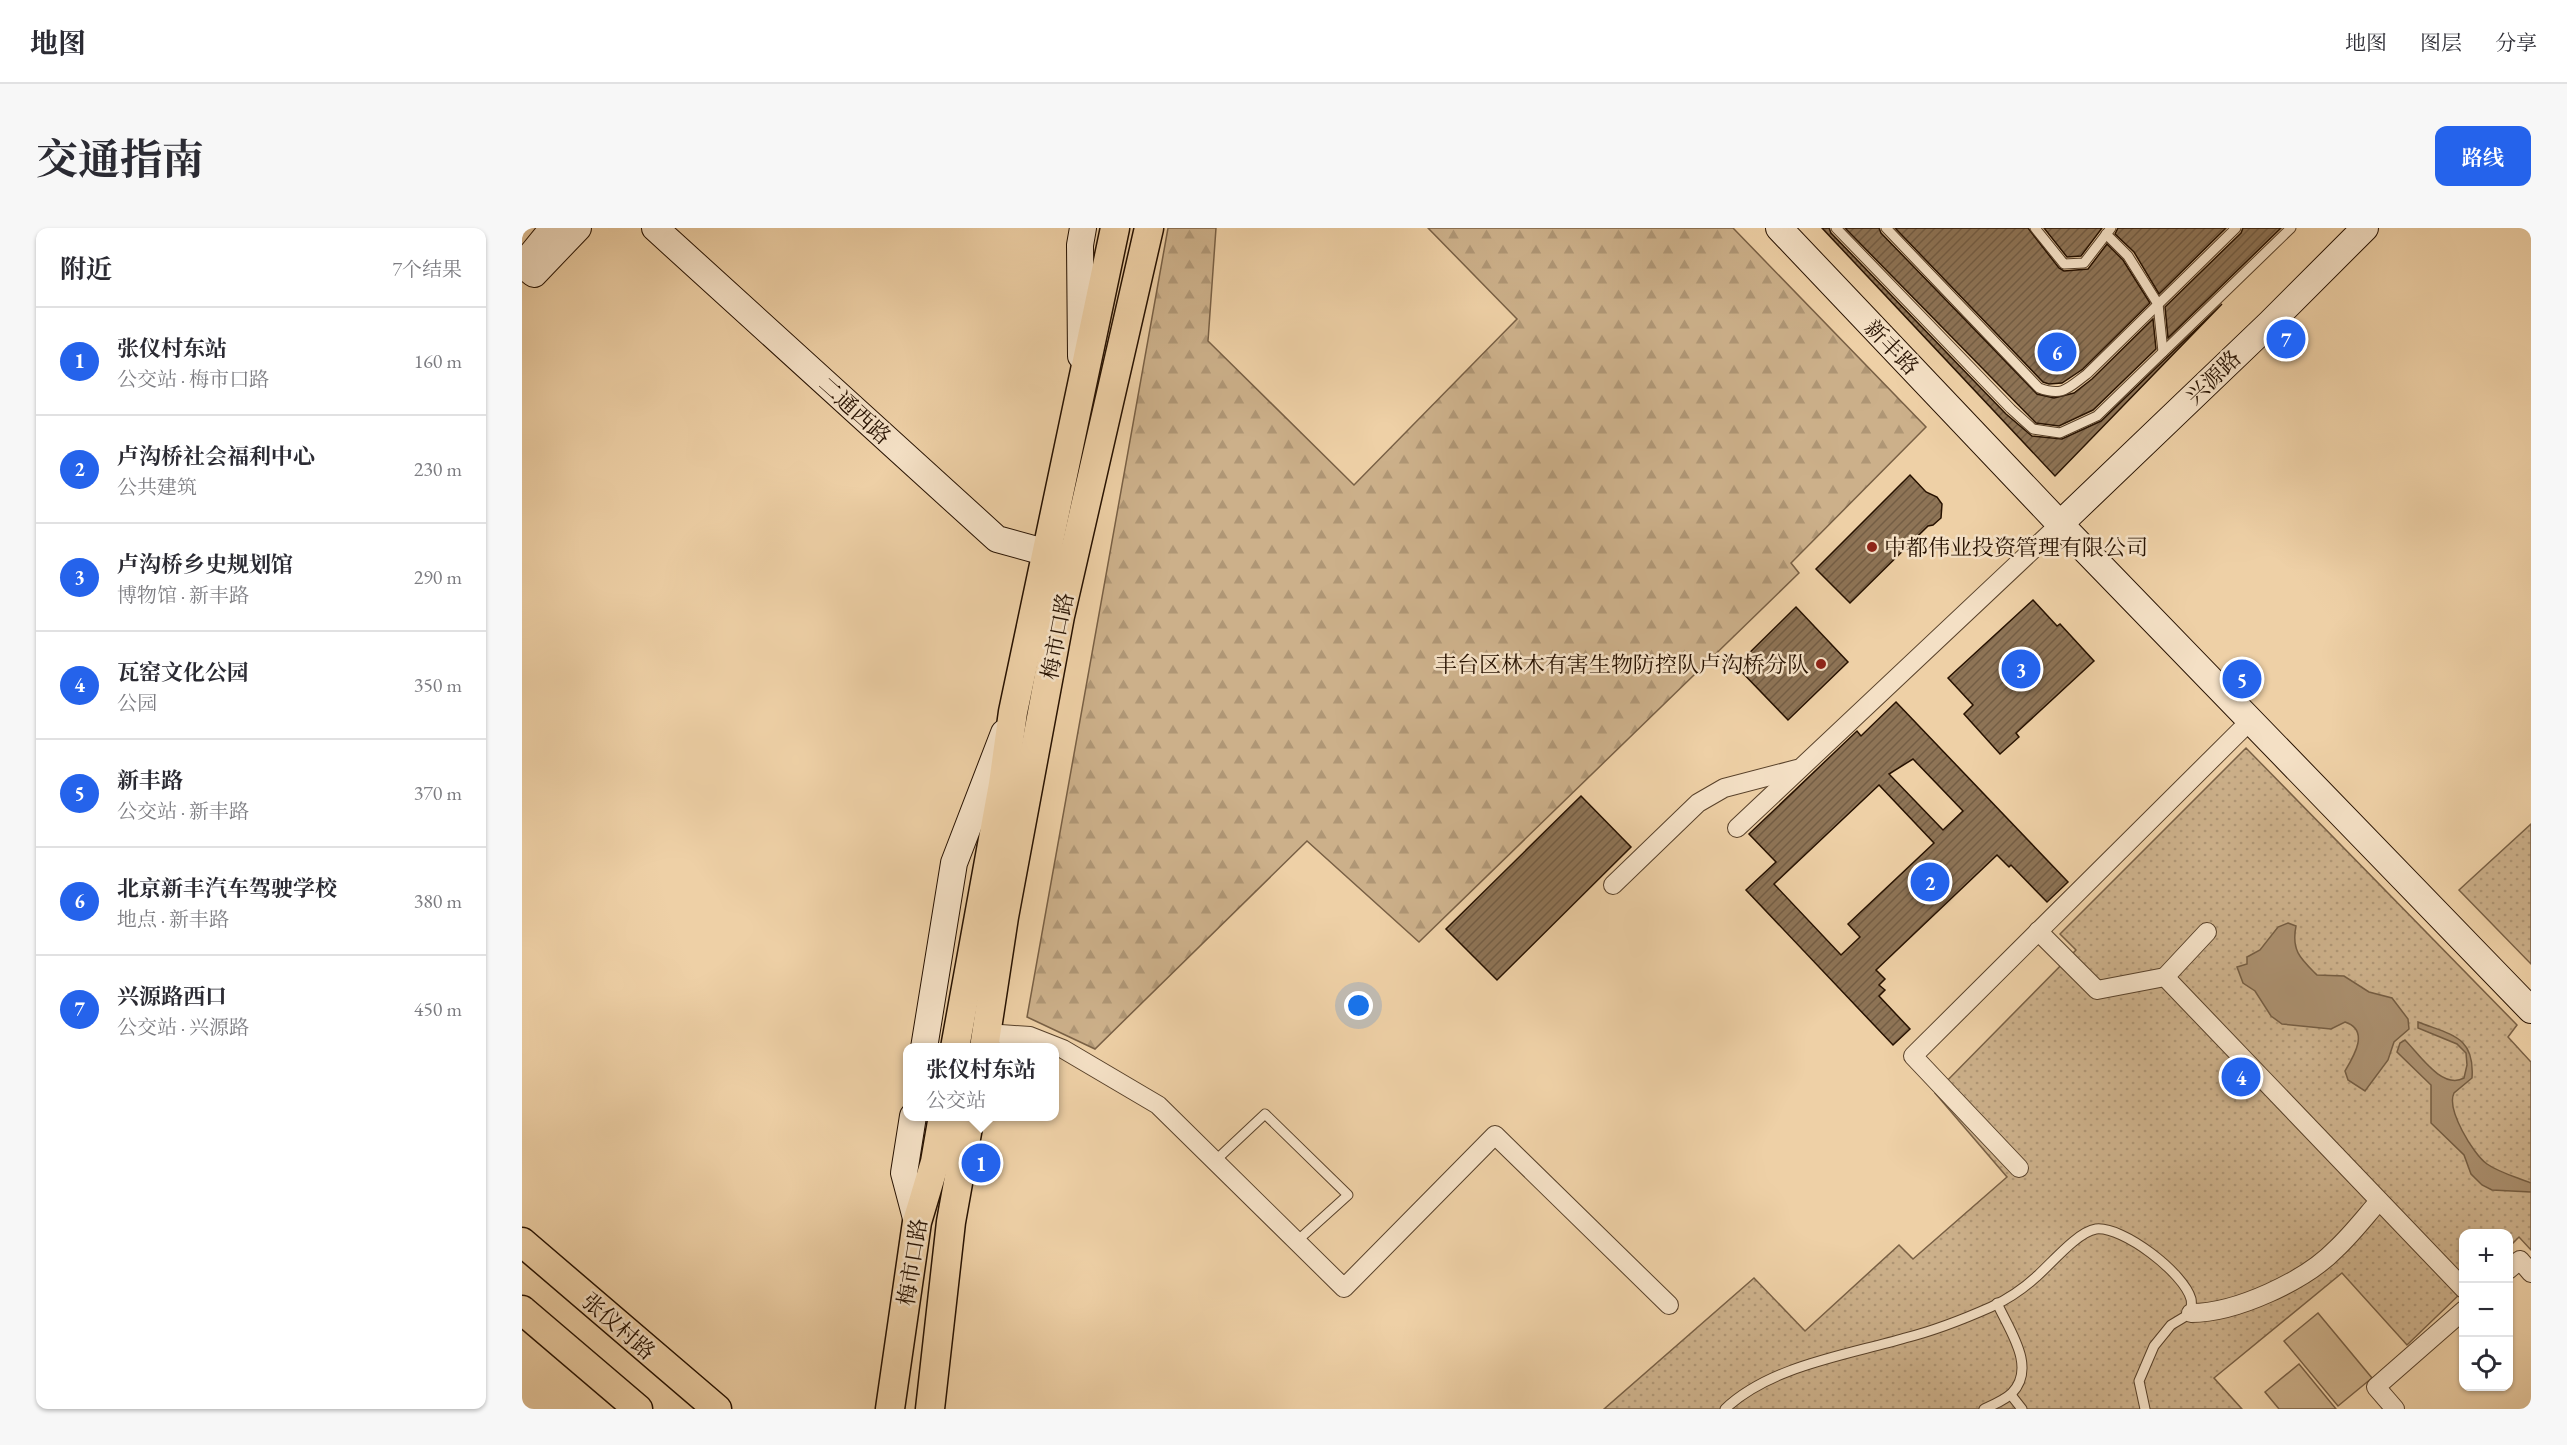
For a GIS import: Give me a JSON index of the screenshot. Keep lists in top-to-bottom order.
{
  "streets": {
    "main road": ["梅市口路", "张仪村路"],
    "street": ["新丰路", "兴源路", "二通西路"]
  },
  "crossings": [
    ["新丰路", "兴源路"],
    ["二通西路", "梅市口路"]
  ],
  "places": ["中都伟业投资管理有限公司", "丰台区林木有害生物防控队卢沟桥分队"],
  "page": {
    "header": "地图",
    "nav": ["地图", "图层", "分享"],
    "title": "交通指南",
    "buttons": "路线",
    "heading": ["附近", "7个结果"],
    "list": [
      {
        "mark": "1",
        "name": "张仪村东站",
        "note": "公交站 · 梅市口路",
        "value": "160 m"
      },
      {
        "mark": "2",
        "name": "卢沟桥社会福利中心",
        "note": "公共建筑",
        "value": "230 m"
      },
      {
        "mark": "3",
        "name": "卢沟桥乡史规划馆",
        "note": "博物馆 · 新丰路",
        "value": "290 m"
      },
      {
        "mark": "4",
        "name": "瓦窑文化公园",
        "note": "公园",
        "value": "350 m"
      },
      {
        "mark": "5",
        "name": "新丰路",
        "note": "公交站 · 新丰路",
        "value": "370 m"
      },
      {
        "mark": "6",
        "name": "北京新丰汽车驾驶学校",
        "note": "地点 · 新丰路",
        "value": "380 m"
      },
      {
        "mark": "7",
        "name": "兴源路西口",
        "note": "公交站 · 兴源路",
        "value": "450 m"
      }
    ],
    "pins": [
      "7",
      "6",
      "3",
      "5",
      "2",
      "4",
      "1"
    ],
    "popup": ["张仪村东站", "公交站"],
    "map_buttons": ["+", "−"]
  }
}
